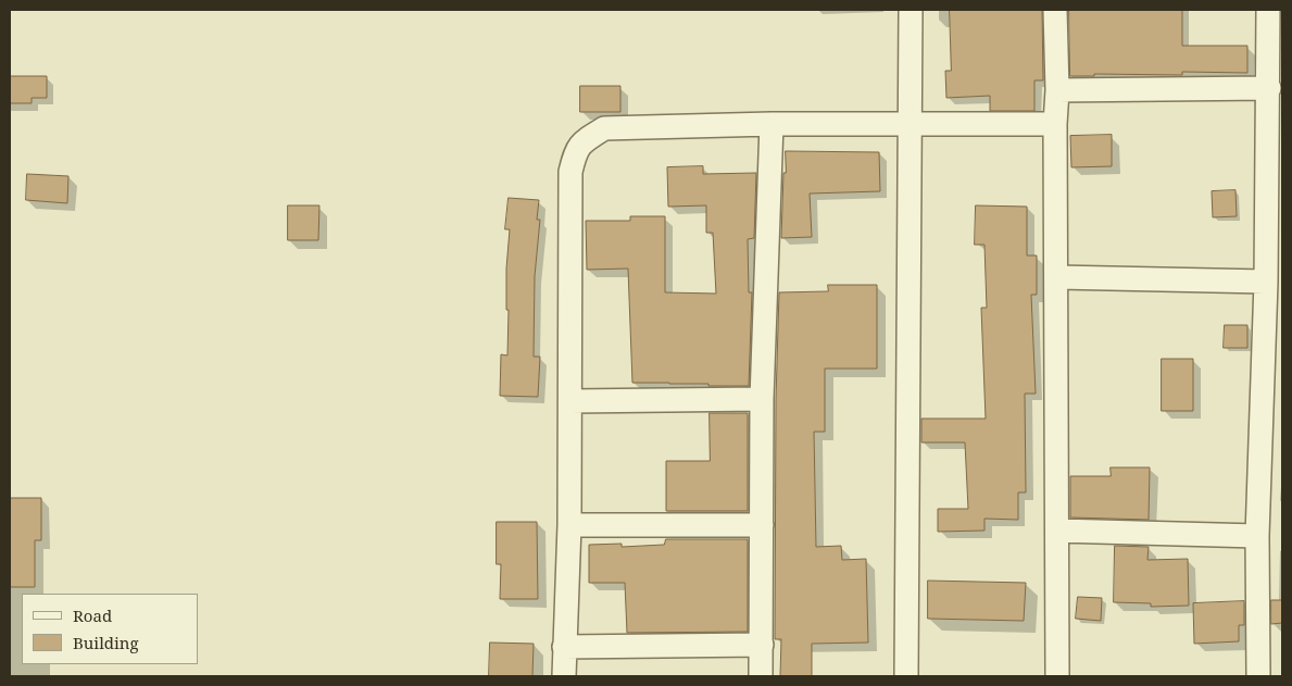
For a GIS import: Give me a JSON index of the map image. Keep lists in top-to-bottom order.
{
  "legend": ["Road", "Building"]
}
